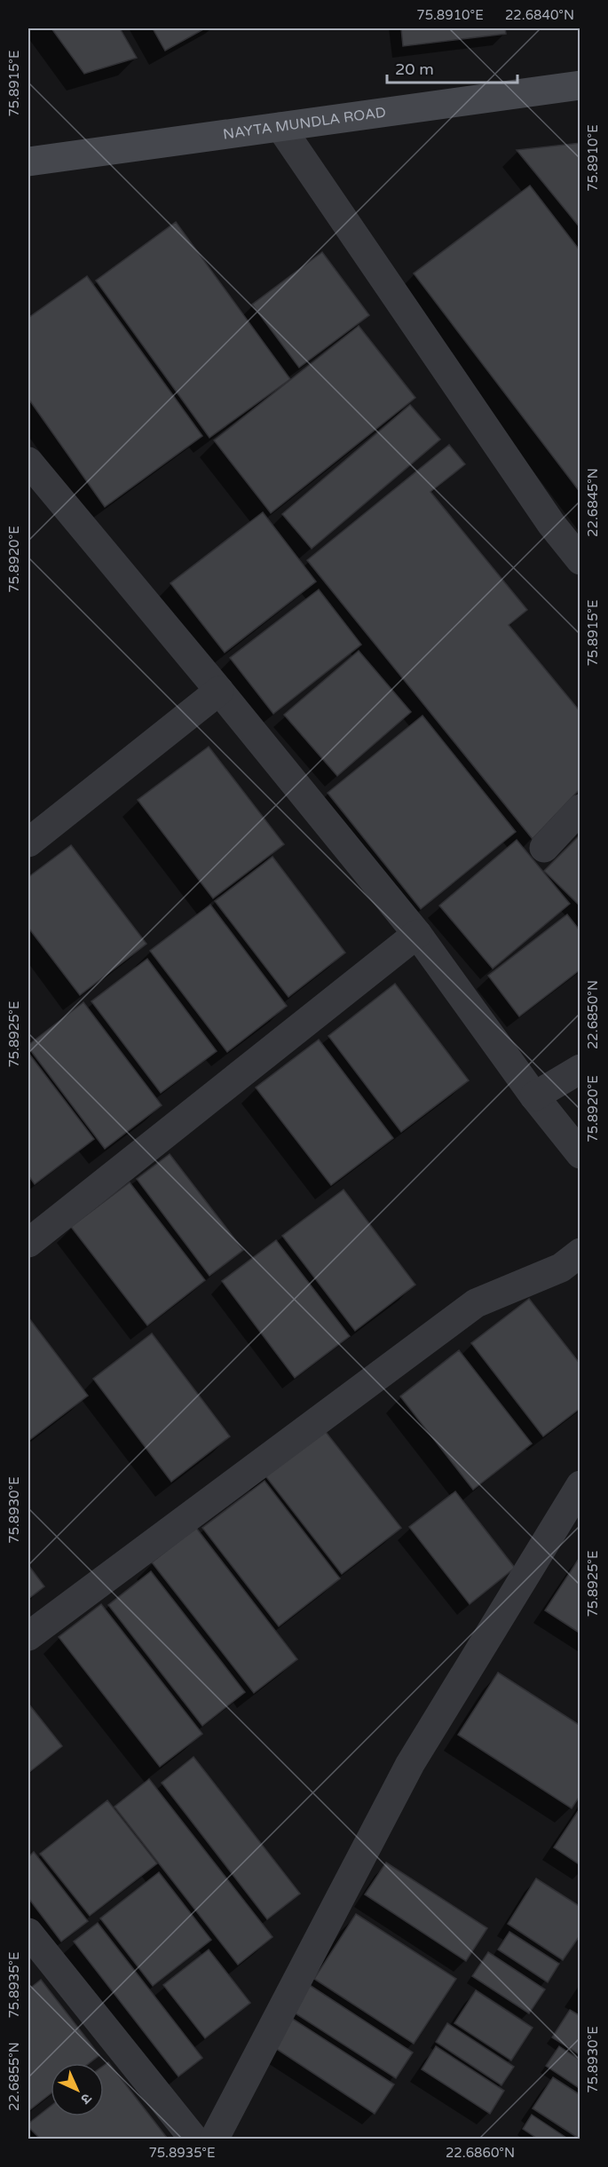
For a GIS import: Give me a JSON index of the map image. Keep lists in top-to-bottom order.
{
  "streets": {
    "main road": ["NAYTA MUNDLA ROAD"]
  },
  "scale_bar": "20 m",
  "north": "bottom right",
  "coordinates": [
    "75.8910°E",
    "22.6840°N",
    "75.8915°E",
    "22.6845°N",
    "75.8920°E",
    "22.6850°N",
    "75.8925°E",
    "75.8930°E",
    "75.8935°E",
    "22.6855°N",
    "22.6860°N"
  ]
}
